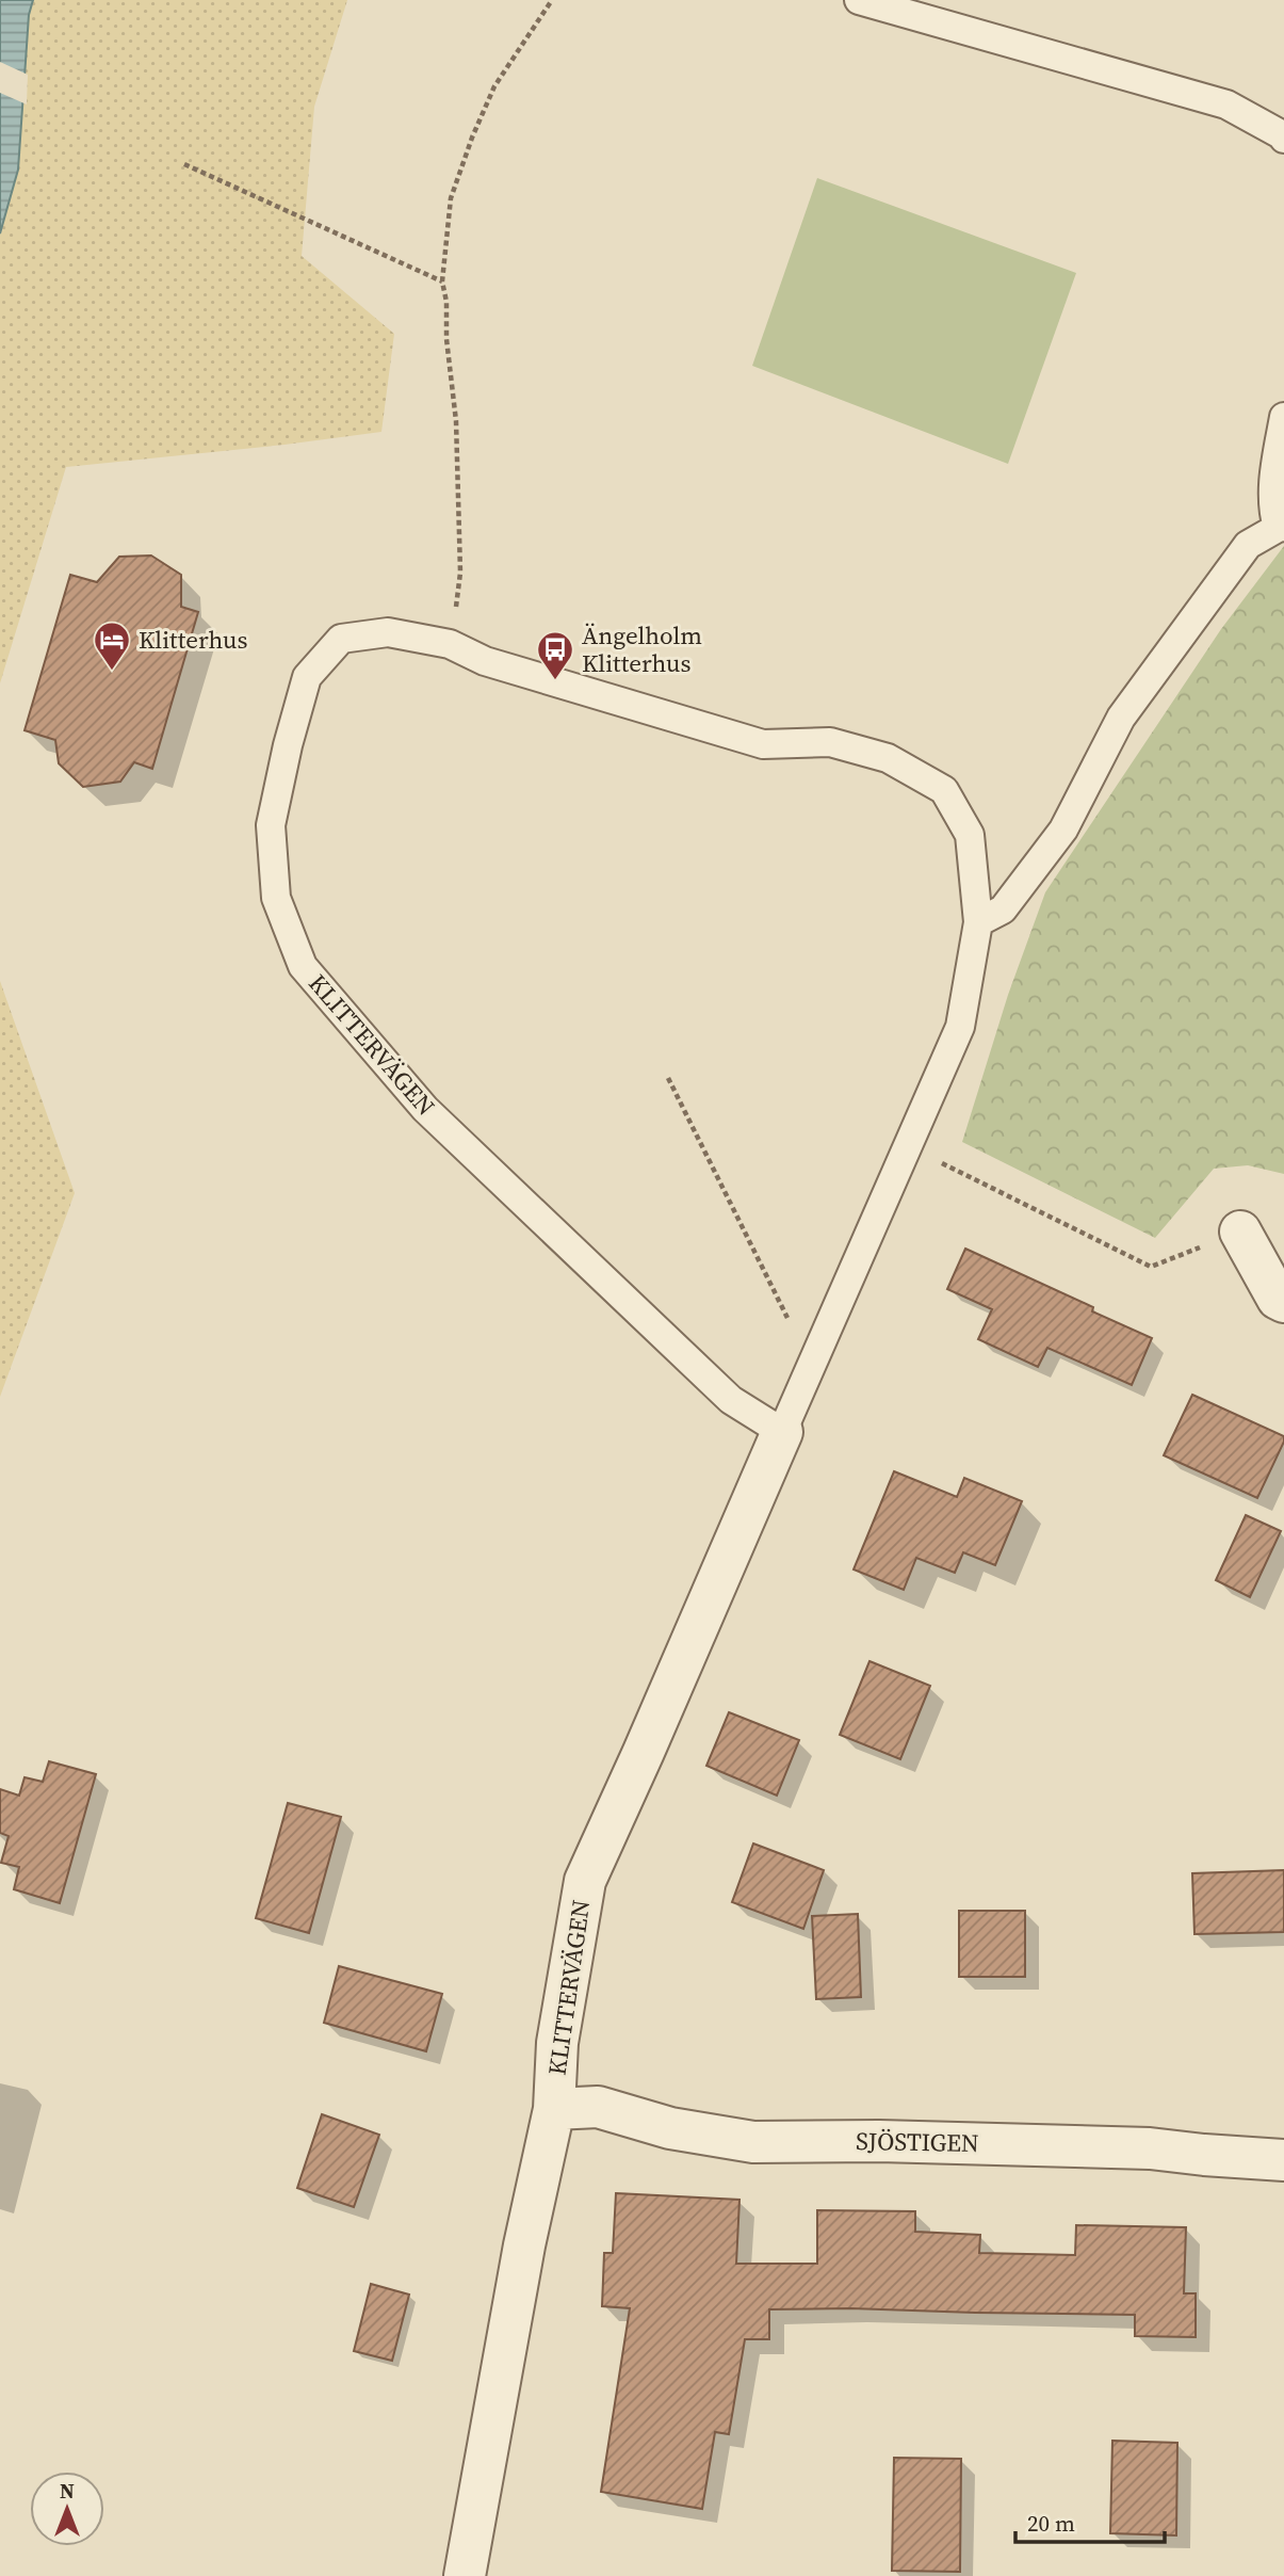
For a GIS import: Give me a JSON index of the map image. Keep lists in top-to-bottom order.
{
  "streets": {
    "street": ["KLITTERVÄGEN", "SJÖSTIGEN"]
  },
  "crossings": [
    ["KLITTERVÄGEN", "SJÖSTIGEN"]
  ],
  "places": {
    "hotel": ["Klitterhus"],
    "bus stop": ["Ängelholm Klitterhus"]
  },
  "scale_bar": "20 m",
  "north": "top"
}
